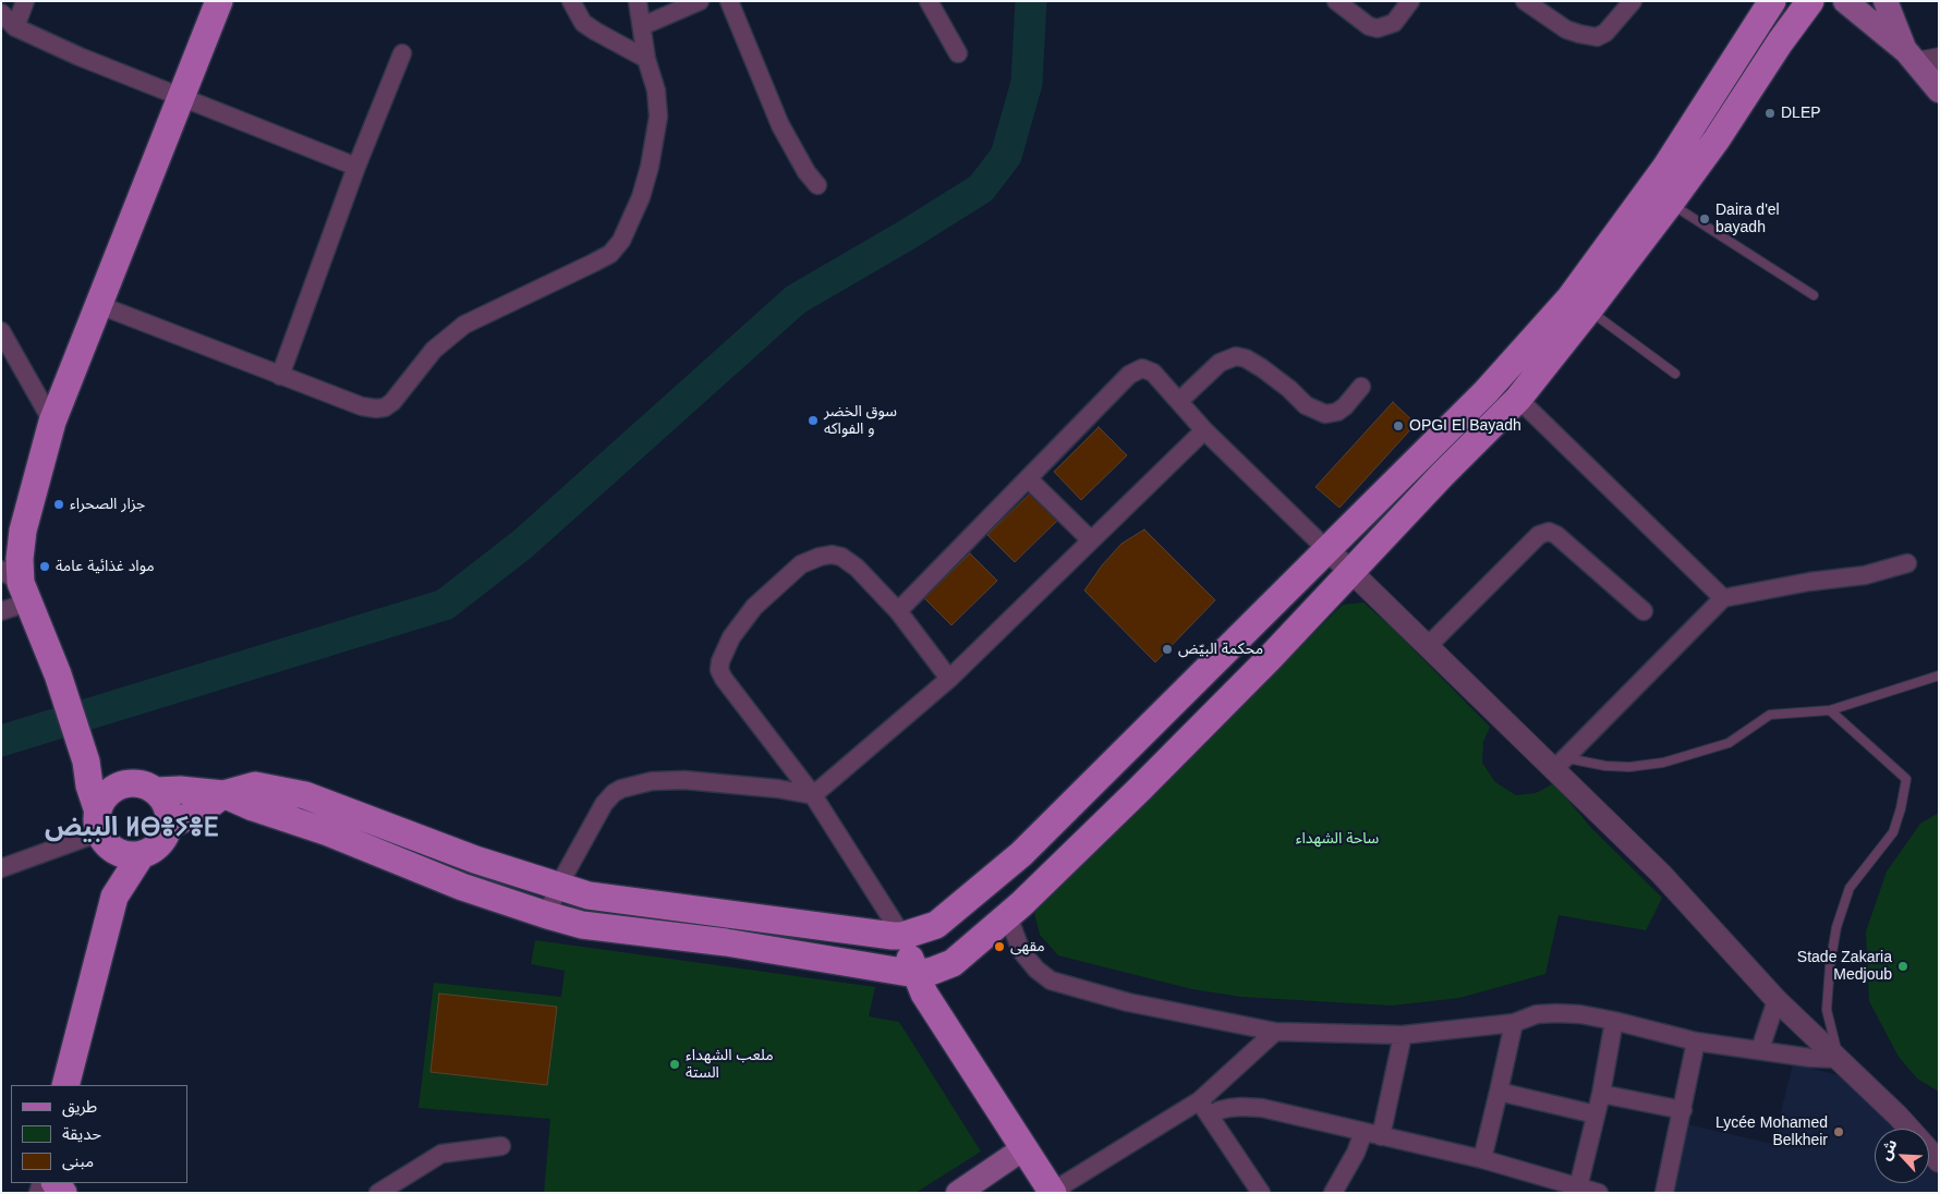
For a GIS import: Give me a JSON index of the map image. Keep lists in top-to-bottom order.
{
  "districts": ["البيض ⵍⴱⴻⵢⴻⴹ"],
  "parks": ["ساحة الشهداء"],
  "places": [
    "DLEP",
    "Daira d'el bayadh",
    "سوق الخضر و الفواكه",
    "OPGI El Bayadh",
    "جزار الصحراء",
    "مواد غذائية عامة",
    "محكمة البيّض",
    "مقهى",
    "Stade Zakaria Medjoub",
    "ملعب الشهداء الستة",
    "Lycée Mohamed Belkheir"
  ],
  "legend": ["طريق", "حديقة", "مبنى"],
  "north": "top left"
}
